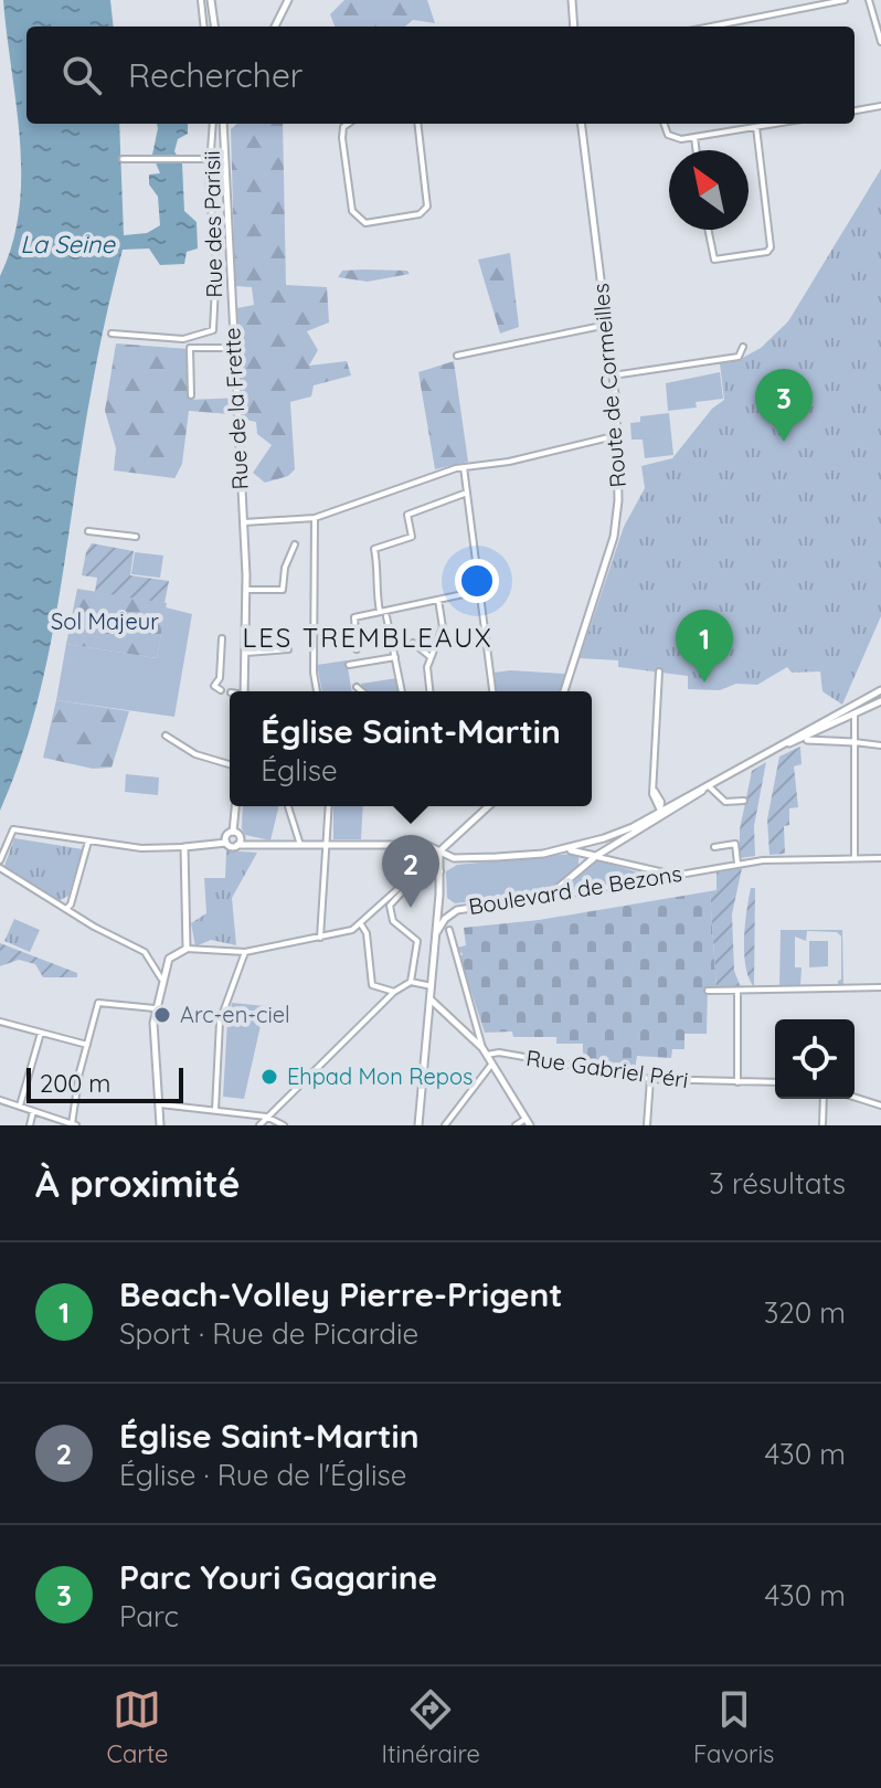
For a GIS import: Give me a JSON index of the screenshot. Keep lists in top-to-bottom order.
{
  "streets": {
    "main road": ["Route de Cormeilles", "Rue de la Frette", "Boulevard de Bezons"],
    "street": ["Rue des Parisii", "Rue Gabriel Péri"]
  },
  "districts": ["LES TREMBLEAUX"],
  "water": ["La Seine"],
  "parks": ["Sol Majeur"],
  "places": ["Arc-en-ciel", "Ehpad Mon Repos"],
  "scale_bar": "200 m",
  "north": "top left",
  "page": {
    "search": "Rechercher",
    "pins": ["3", "1", "2"],
    "popup": ["Église Saint-Martin", "Église"],
    "scale": "200 m",
    "heading": ["À proximité", "3 résultats"],
    "list": [
      {
        "mark": "1",
        "name": "Beach-Volley Pierre-Prigent",
        "note": "Sport · Rue de Picardie",
        "value": "320 m"
      },
      {
        "mark": "2",
        "name": "Église Saint-Martin",
        "note": "Église · Rue de l'Église",
        "value": "430 m"
      },
      {
        "mark": "3",
        "name": "Parc Youri Gagarine",
        "note": "Parc",
        "value": "430 m"
      }
    ],
    "nav": ["Carte", "Itinéraire", "Favoris"]
  }
}
